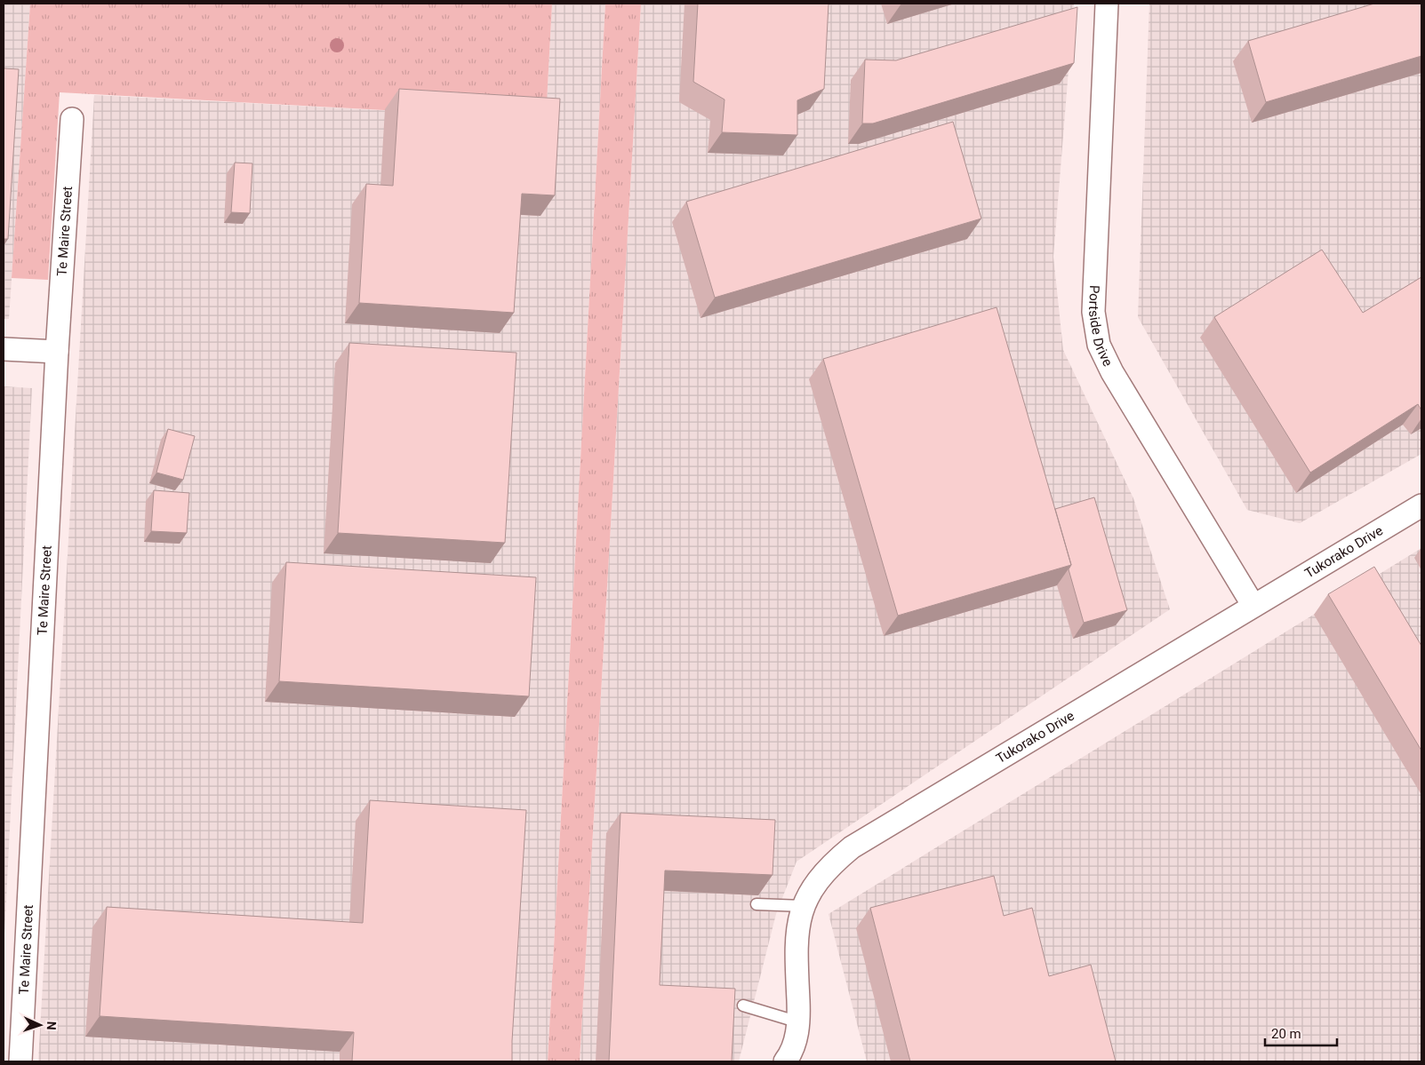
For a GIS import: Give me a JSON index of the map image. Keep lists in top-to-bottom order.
{
  "streets": {
    "street": ["Te Maire Street", "Portside Drive", "Tukorako Drive"]
  },
  "crossings": [
    ["Portside Drive", "Tukorako Drive"]
  ],
  "scale_bar": "20 m",
  "north": "right"
}
